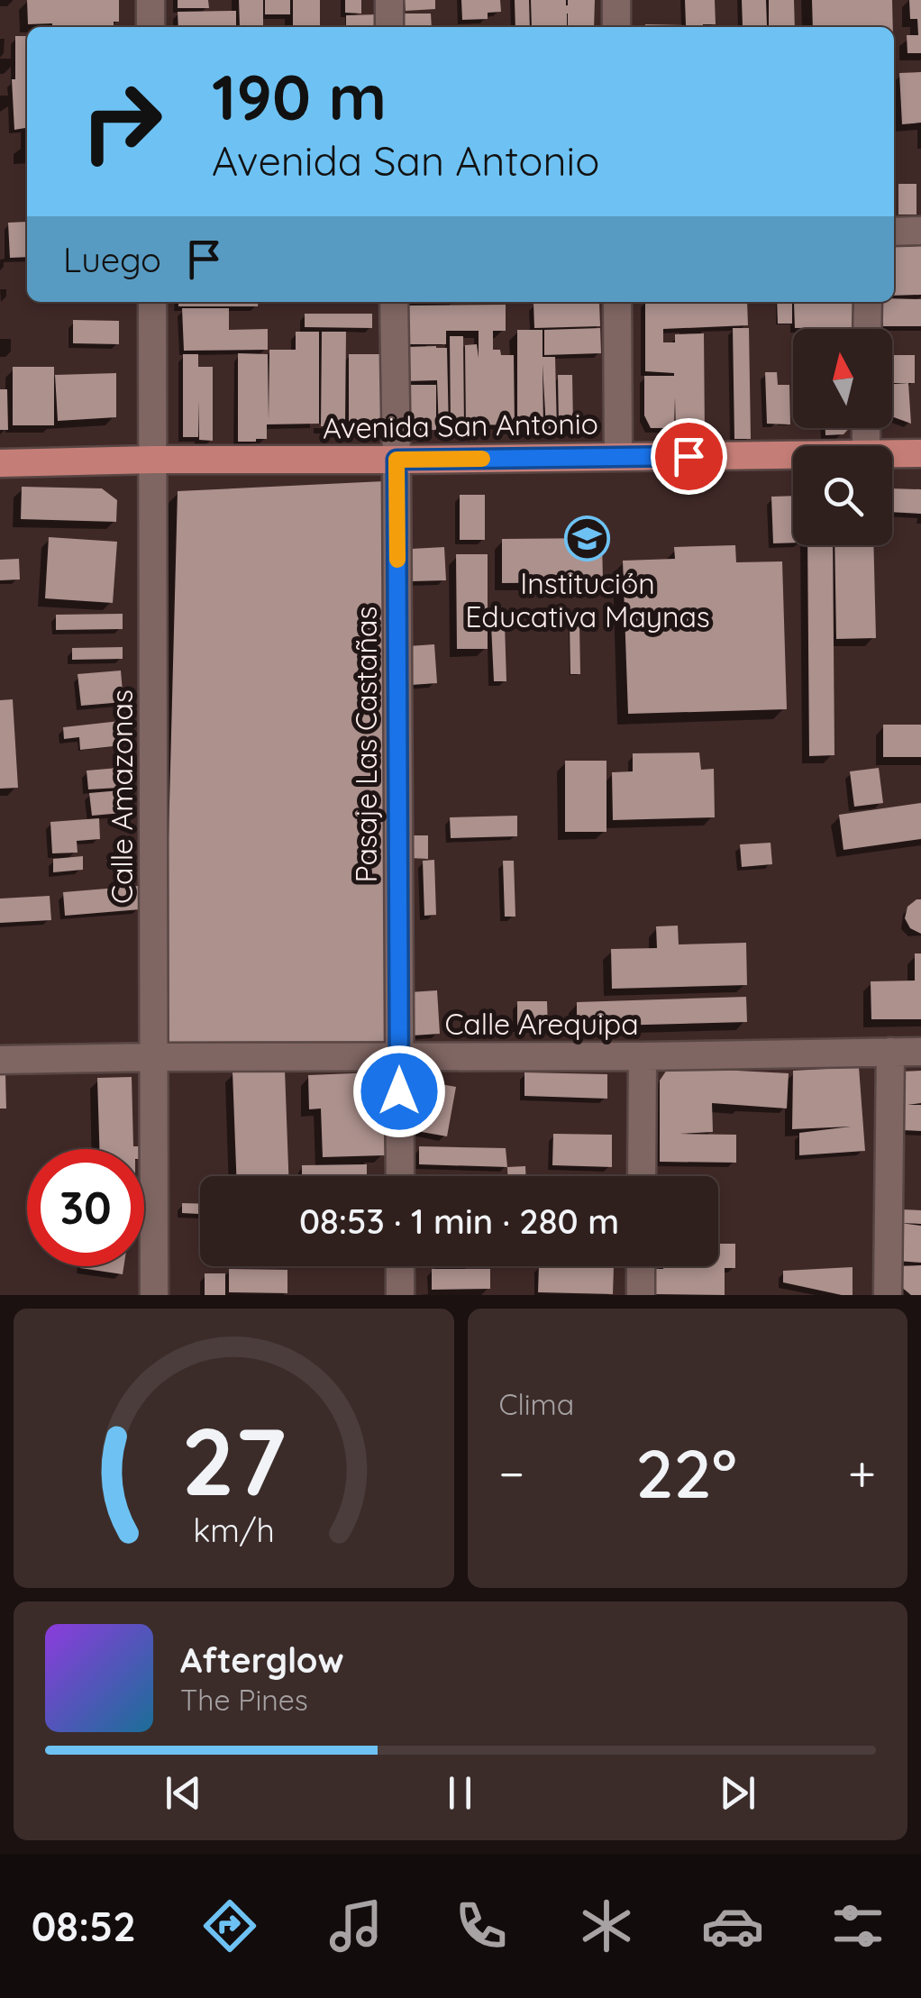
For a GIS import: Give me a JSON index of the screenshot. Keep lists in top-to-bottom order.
{
  "streets": {
    "main road": ["Avenida San Antonio"],
    "street": ["Pasaje Las Castañas", "Calle Amazonas", "Calle Arequipa"]
  },
  "crossings": [
    ["Avenida San Antonio", "Pasaje Las Castañas"],
    ["Avenida San Antonio", "Calle Amazonas"],
    ["Pasaje Las Castañas", "Calle Arequipa"],
    ["Calle Amazonas", "Calle Arequipa"]
  ],
  "places": {
    "school or university": ["Institución Educativa Maynas"]
  },
  "north": "top",
  "page": {
    "turn": ["190 m", "Avenida San Antonio"],
    "then": "Luego",
    "limit": "30",
    "trip": "08:53 · 1 min · 280 m",
    "tile": "Clima",
    "heat": ["−", "22°", "+"],
    "song": ["Afterglow", "The Pines"],
    "tabs": "08:52",
    "gauge": ["27", "km/h"]
  }
}
